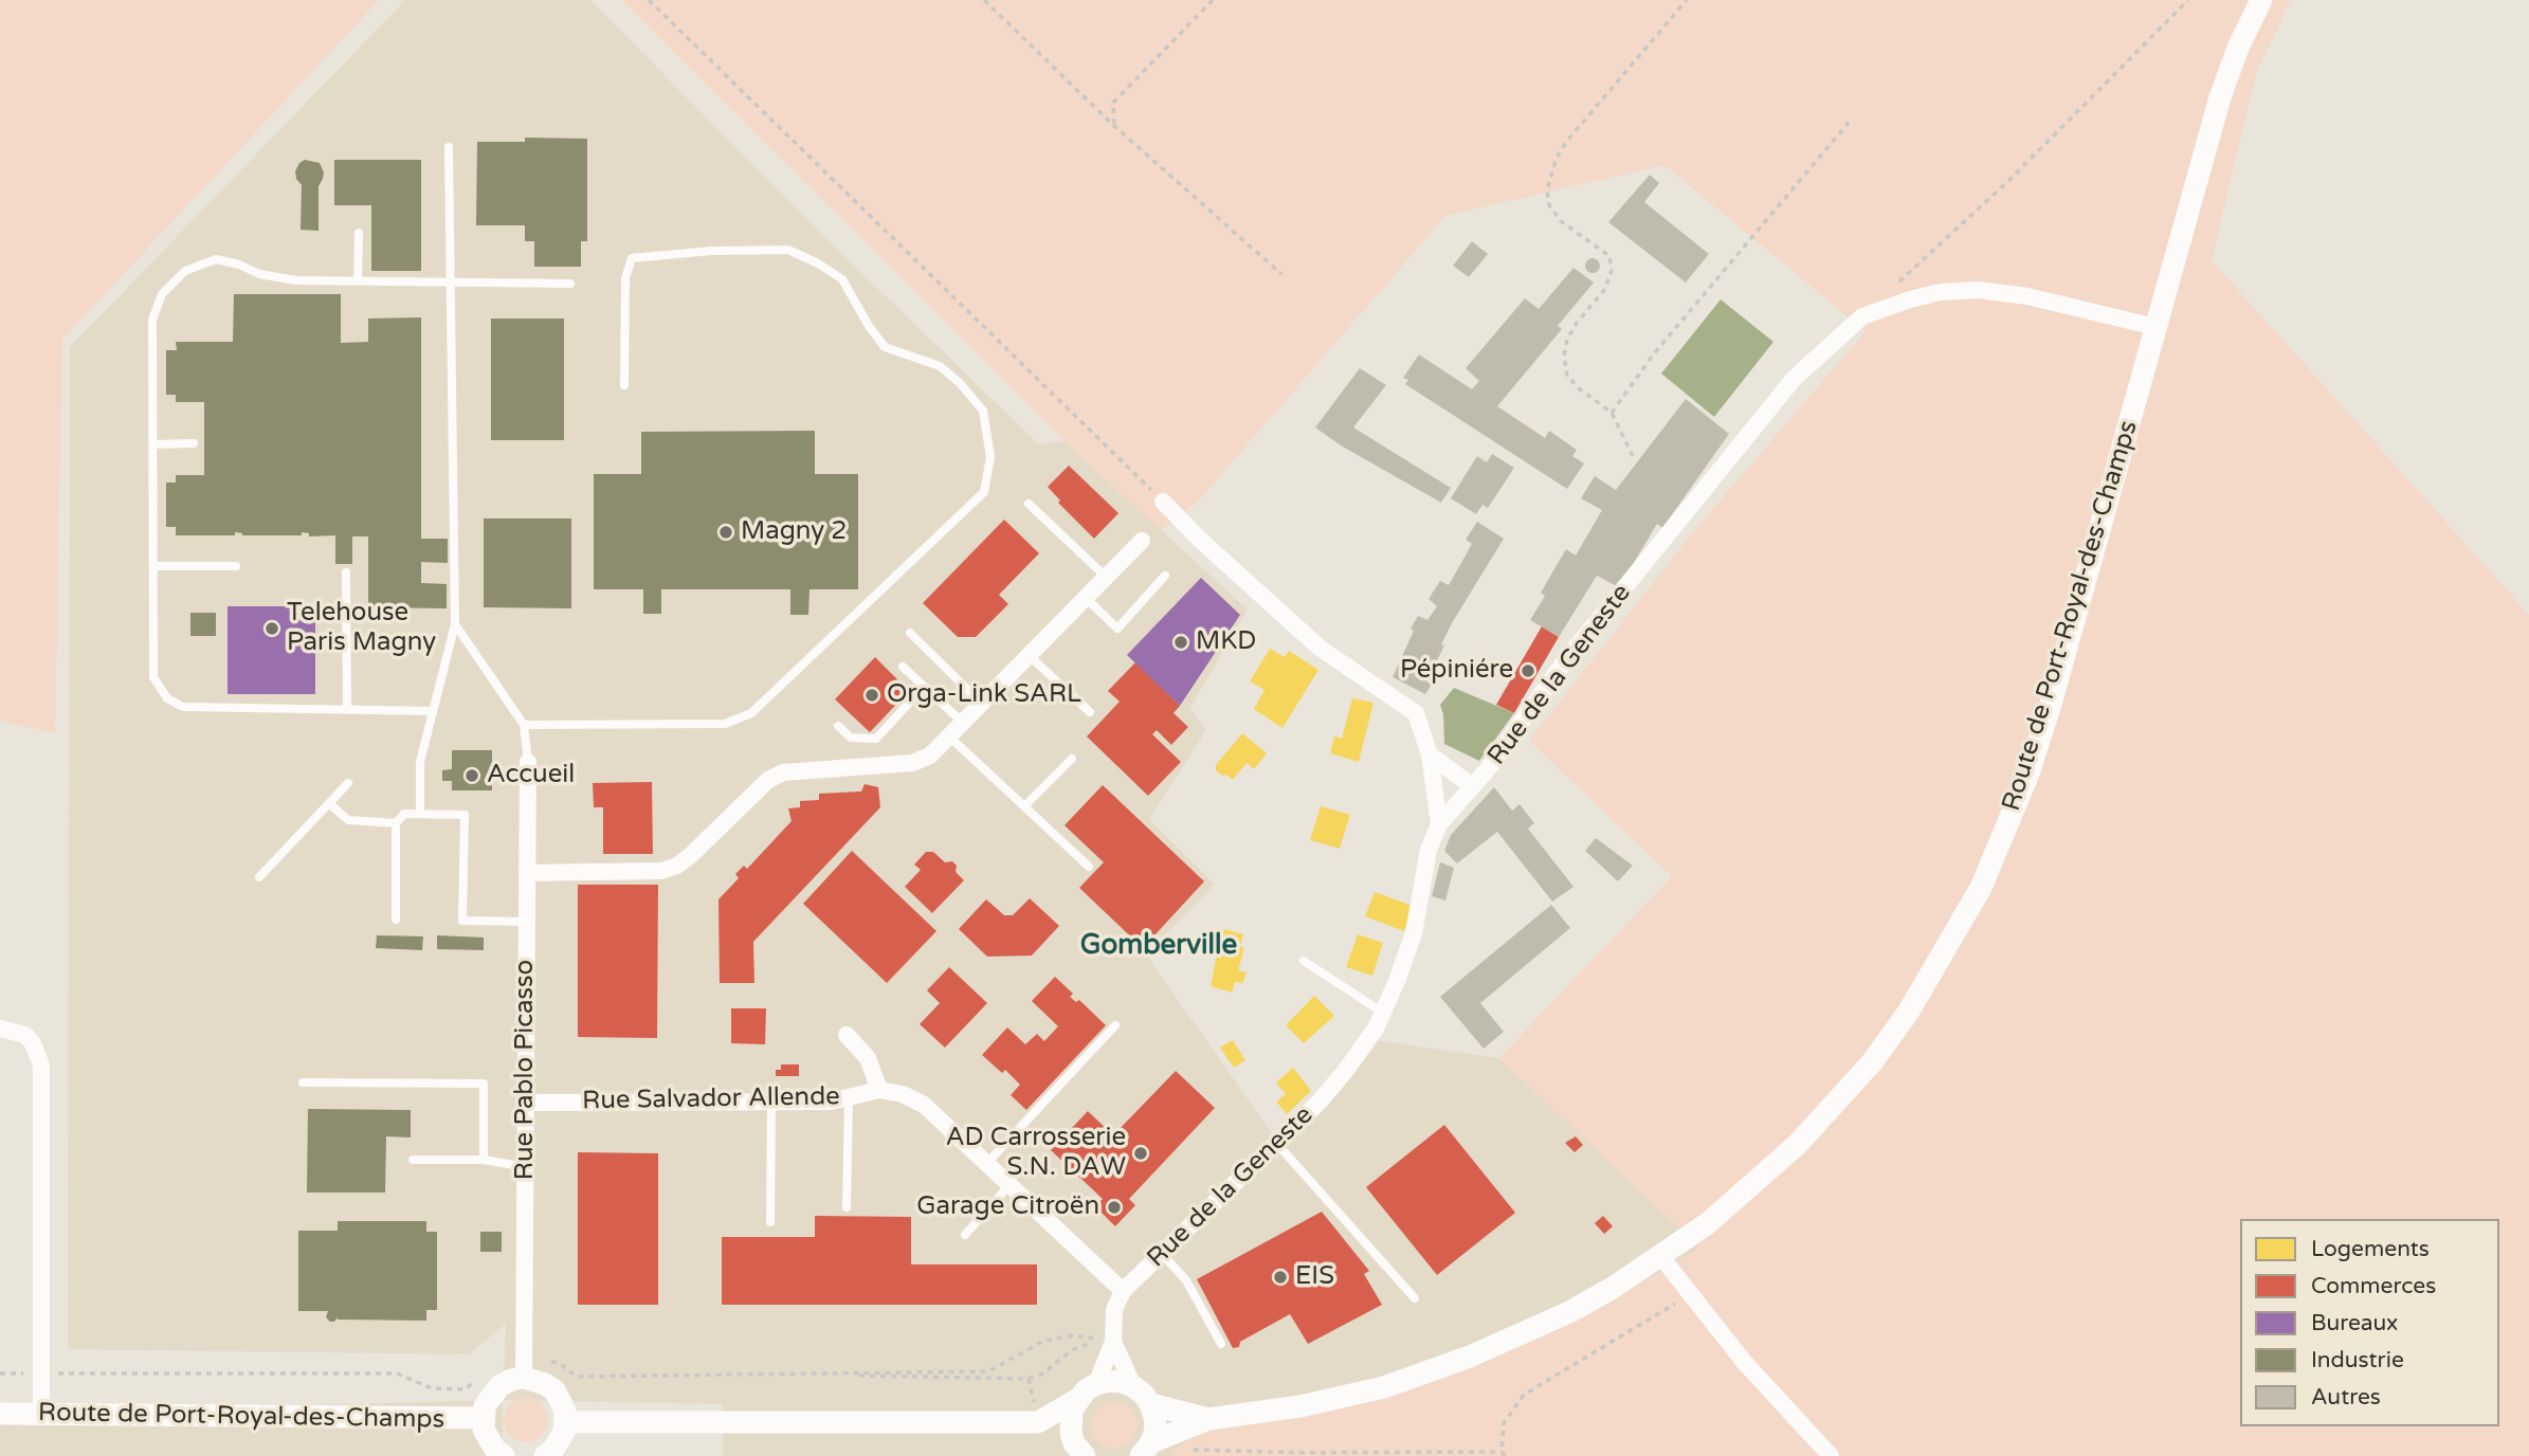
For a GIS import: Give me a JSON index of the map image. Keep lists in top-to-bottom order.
{
  "streets": {
    "main road": ["Route de Port-Royal-des-Champs"],
    "street": ["Rue de la Geneste", "Rue Pablo Picasso", "Rue Salvador Allende"]
  },
  "crossings": [
    ["Route de Port-Royal-des-Champs", "Rue de la Geneste"],
    ["Rue Pablo Picasso", "Rue Salvador Allende"]
  ],
  "districts": ["Gomberville"],
  "places": [
    "Magny 2",
    "Telehouse Paris Magny",
    "MKD",
    "Pépiniére",
    "Orga-Link SARL",
    "Accueil",
    "AD Carrosserie S.N. DAW",
    "Garage Citroën",
    "EIS"
  ],
  "legend": [
    "Logements",
    "Commerces",
    "Bureaux",
    "Industrie",
    "Autres"
  ]
}
